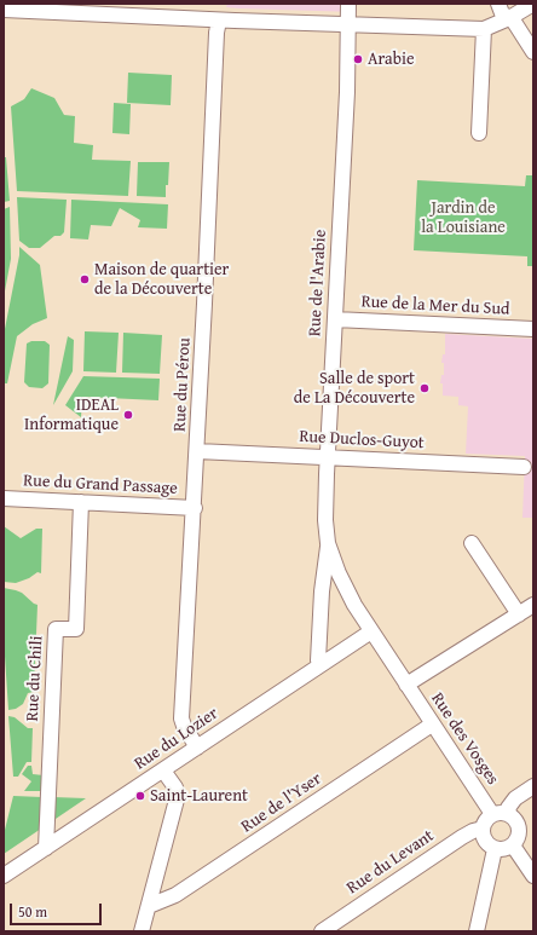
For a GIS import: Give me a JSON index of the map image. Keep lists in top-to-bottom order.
{
  "streets": {
    "street": [
      "Rue de l'Arabie",
      "Rue de la Mer du Sud",
      "Rue du Pérou",
      "Rue Duclos-Guyot",
      "Rue du Grand Passage",
      "Rue du Chili",
      "Rue du Lozier",
      "Rue des Vosges",
      "Rue de l'Yser",
      "Rue du Levant"
    ]
  },
  "crossings": [
    ["Rue de l'Arabie", "Rue de la Mer du Sud"],
    ["Rue de l'Arabie", "Rue Duclos-Guyot"],
    ["Rue de l'Arabie", "Rue du Lozier"],
    ["Rue de l'Arabie", "Rue des Vosges"],
    ["Rue du Pérou", "Rue Duclos-Guyot"],
    ["Rue du Pérou", "Rue du Grand Passage"],
    ["Rue du Pérou", "Rue du Lozier"],
    ["Rue du Grand Passage", "Rue du Chili"],
    ["Rue du Chili", "Rue du Lozier"],
    ["Rue des Vosges", "Rue de l'Yser"],
    ["Rue des Vosges", "Rue du Levant"]
  ],
  "parks": ["Jardin de la Louisiane"],
  "places": [
    "Arabie",
    "Maison de quartier de la Découverte",
    "Salle de sport de La Découverte",
    "IDEAL Informatique",
    "Saint-Laurent"
  ],
  "scale_bar": "50 m"
}
